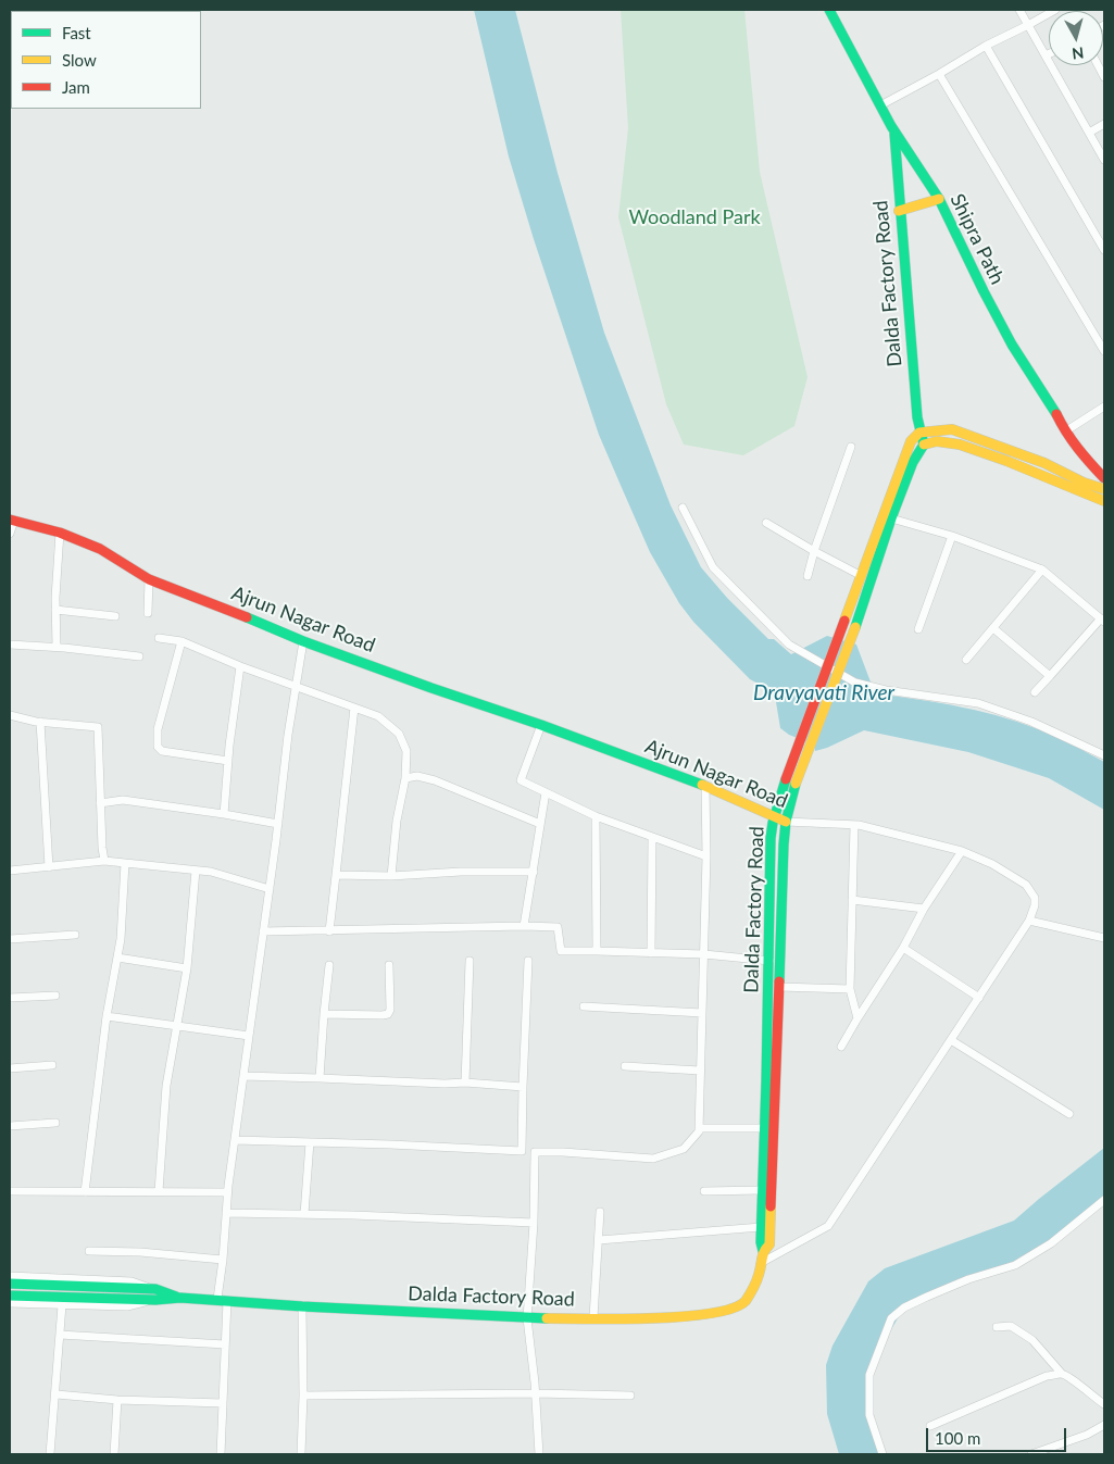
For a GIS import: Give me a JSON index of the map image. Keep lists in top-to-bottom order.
{
  "streets": {
    "street": ["Shipra Path", "Dalda Factory Road", "Ajrun Nagar Road"]
  },
  "crossings": [
    ["Shipra Path", "Dalda Factory Road"],
    ["Dalda Factory Road", "Ajrun Nagar Road"]
  ],
  "water": ["Dravyavati River"],
  "parks": ["Woodland Park"],
  "legend": ["Fast", "Slow", "Jam"],
  "scale_bar": "100 m",
  "north": "bottom"
}
